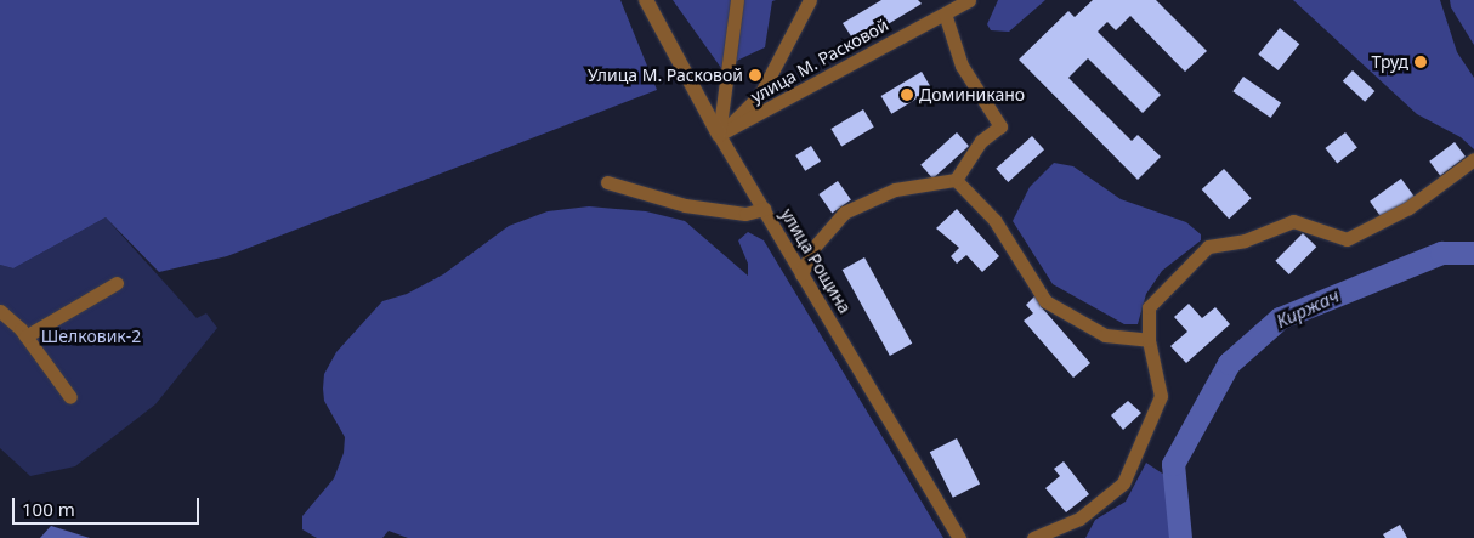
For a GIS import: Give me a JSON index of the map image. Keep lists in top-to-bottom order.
{
  "streets": {
    "street": ["улица М. Расковой", "улица Рощина"]
  },
  "crossings": [
    ["улица М. Расковой", "улица Рощина"]
  ],
  "water": ["Киржач"],
  "parks": ["Шелковик-2"],
  "places": ["Труд", "Улица М. Расковой", "Доминикано"],
  "scale_bar": "100 m"
}
